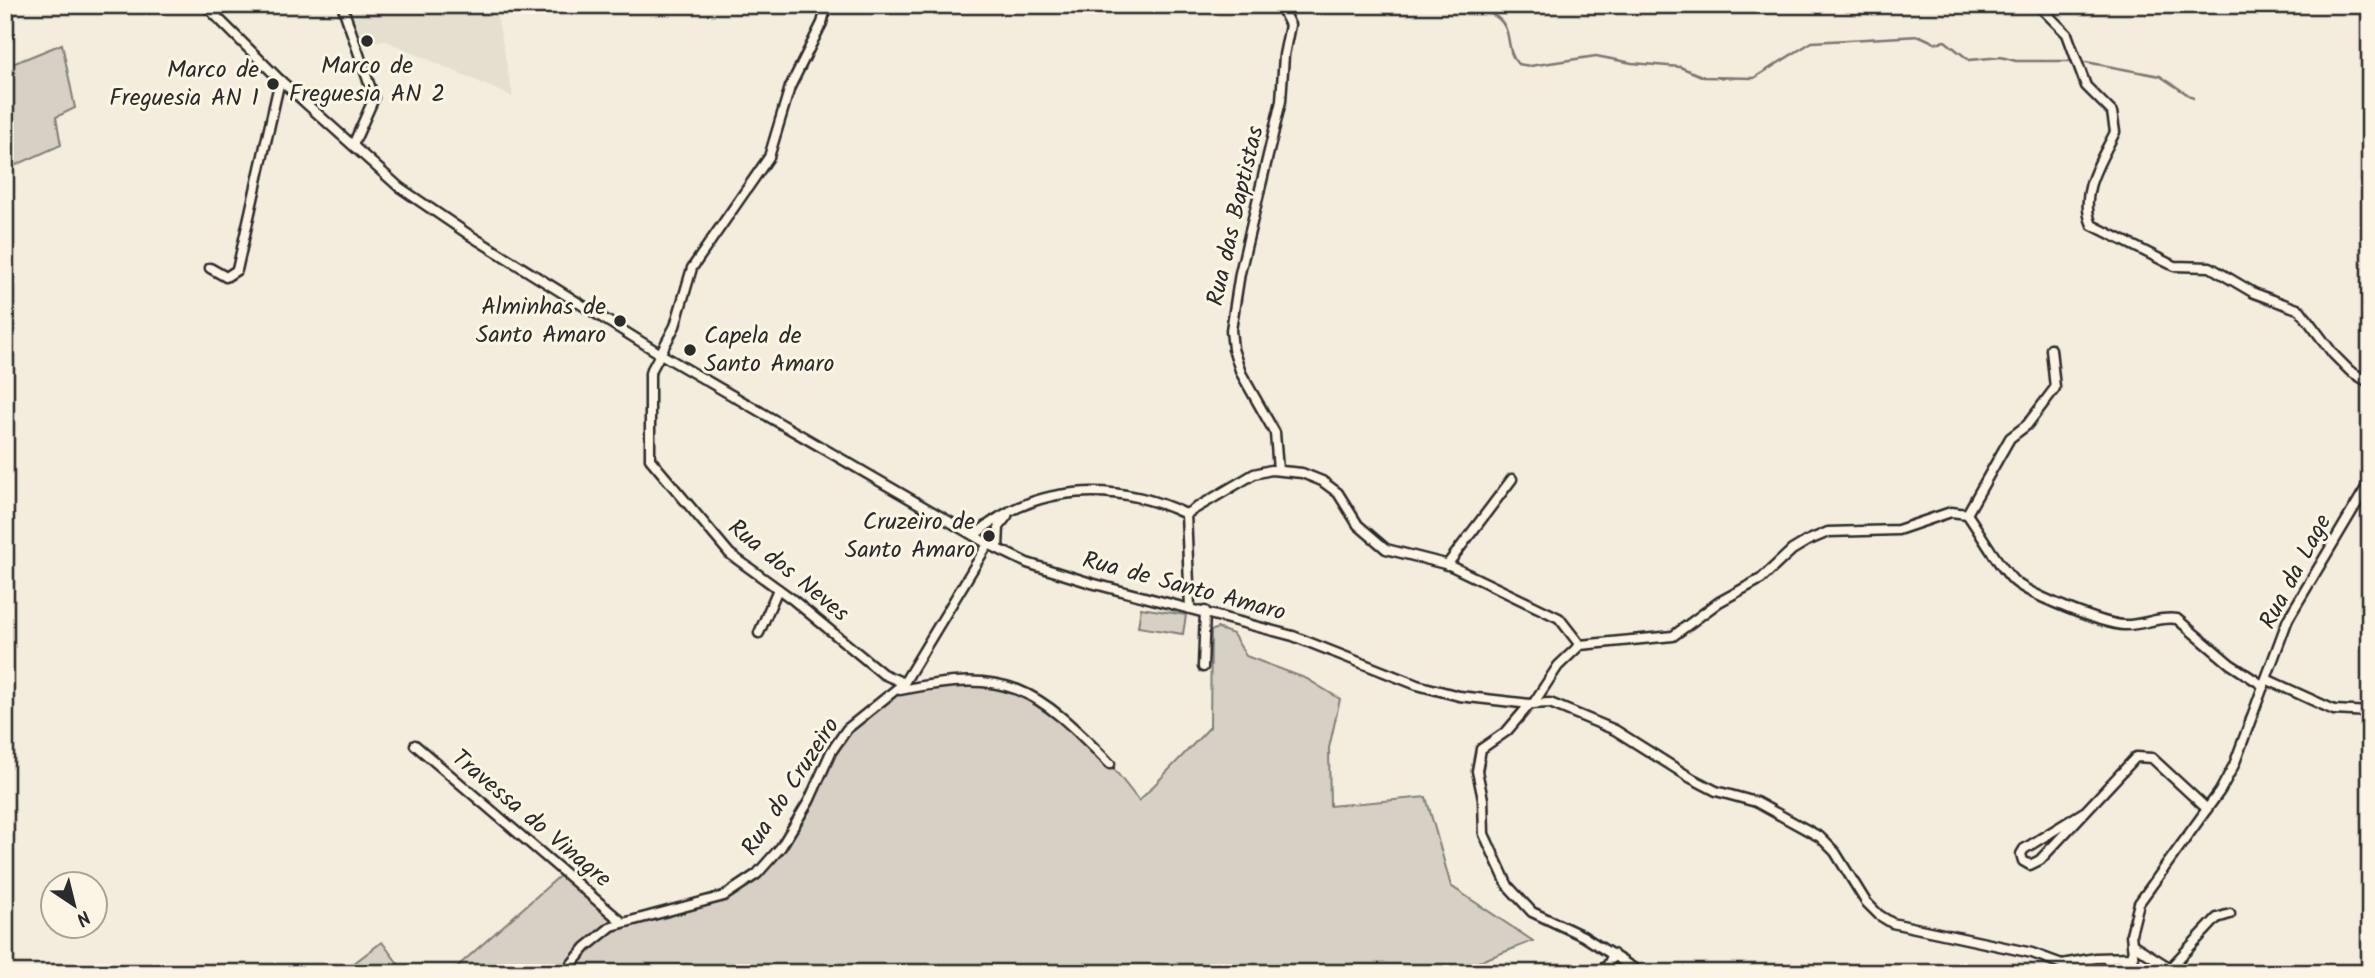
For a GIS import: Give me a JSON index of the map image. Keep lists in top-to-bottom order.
{
  "streets": {
    "street": [
      "Rua das Baptistas",
      "Rua dos Neves",
      "Rua da Lage",
      "Rua de Santo Amaro",
      "Rua do Cruzeiro",
      "Travessa do Vinagre"
    ]
  },
  "crossings": [
    ["Rua dos Neves", "Rua de Santo Amaro"],
    ["Rua dos Neves", "Rua do Cruzeiro"],
    ["Rua da Lage", "Rua de Santo Amaro"],
    ["Rua de Santo Amaro", "Rua do Cruzeiro"],
    ["Rua do Cruzeiro", "Travessa do Vinagre"]
  ],
  "places": [
    "Marco de Freguesia AN 2",
    "Marco de Freguesia AN 1",
    "Alminhas de Santo Amaro",
    "Capela de Santo Amaro",
    "Cruzeiro de Santo Amaro"
  ],
  "north": "bottom right"
}
